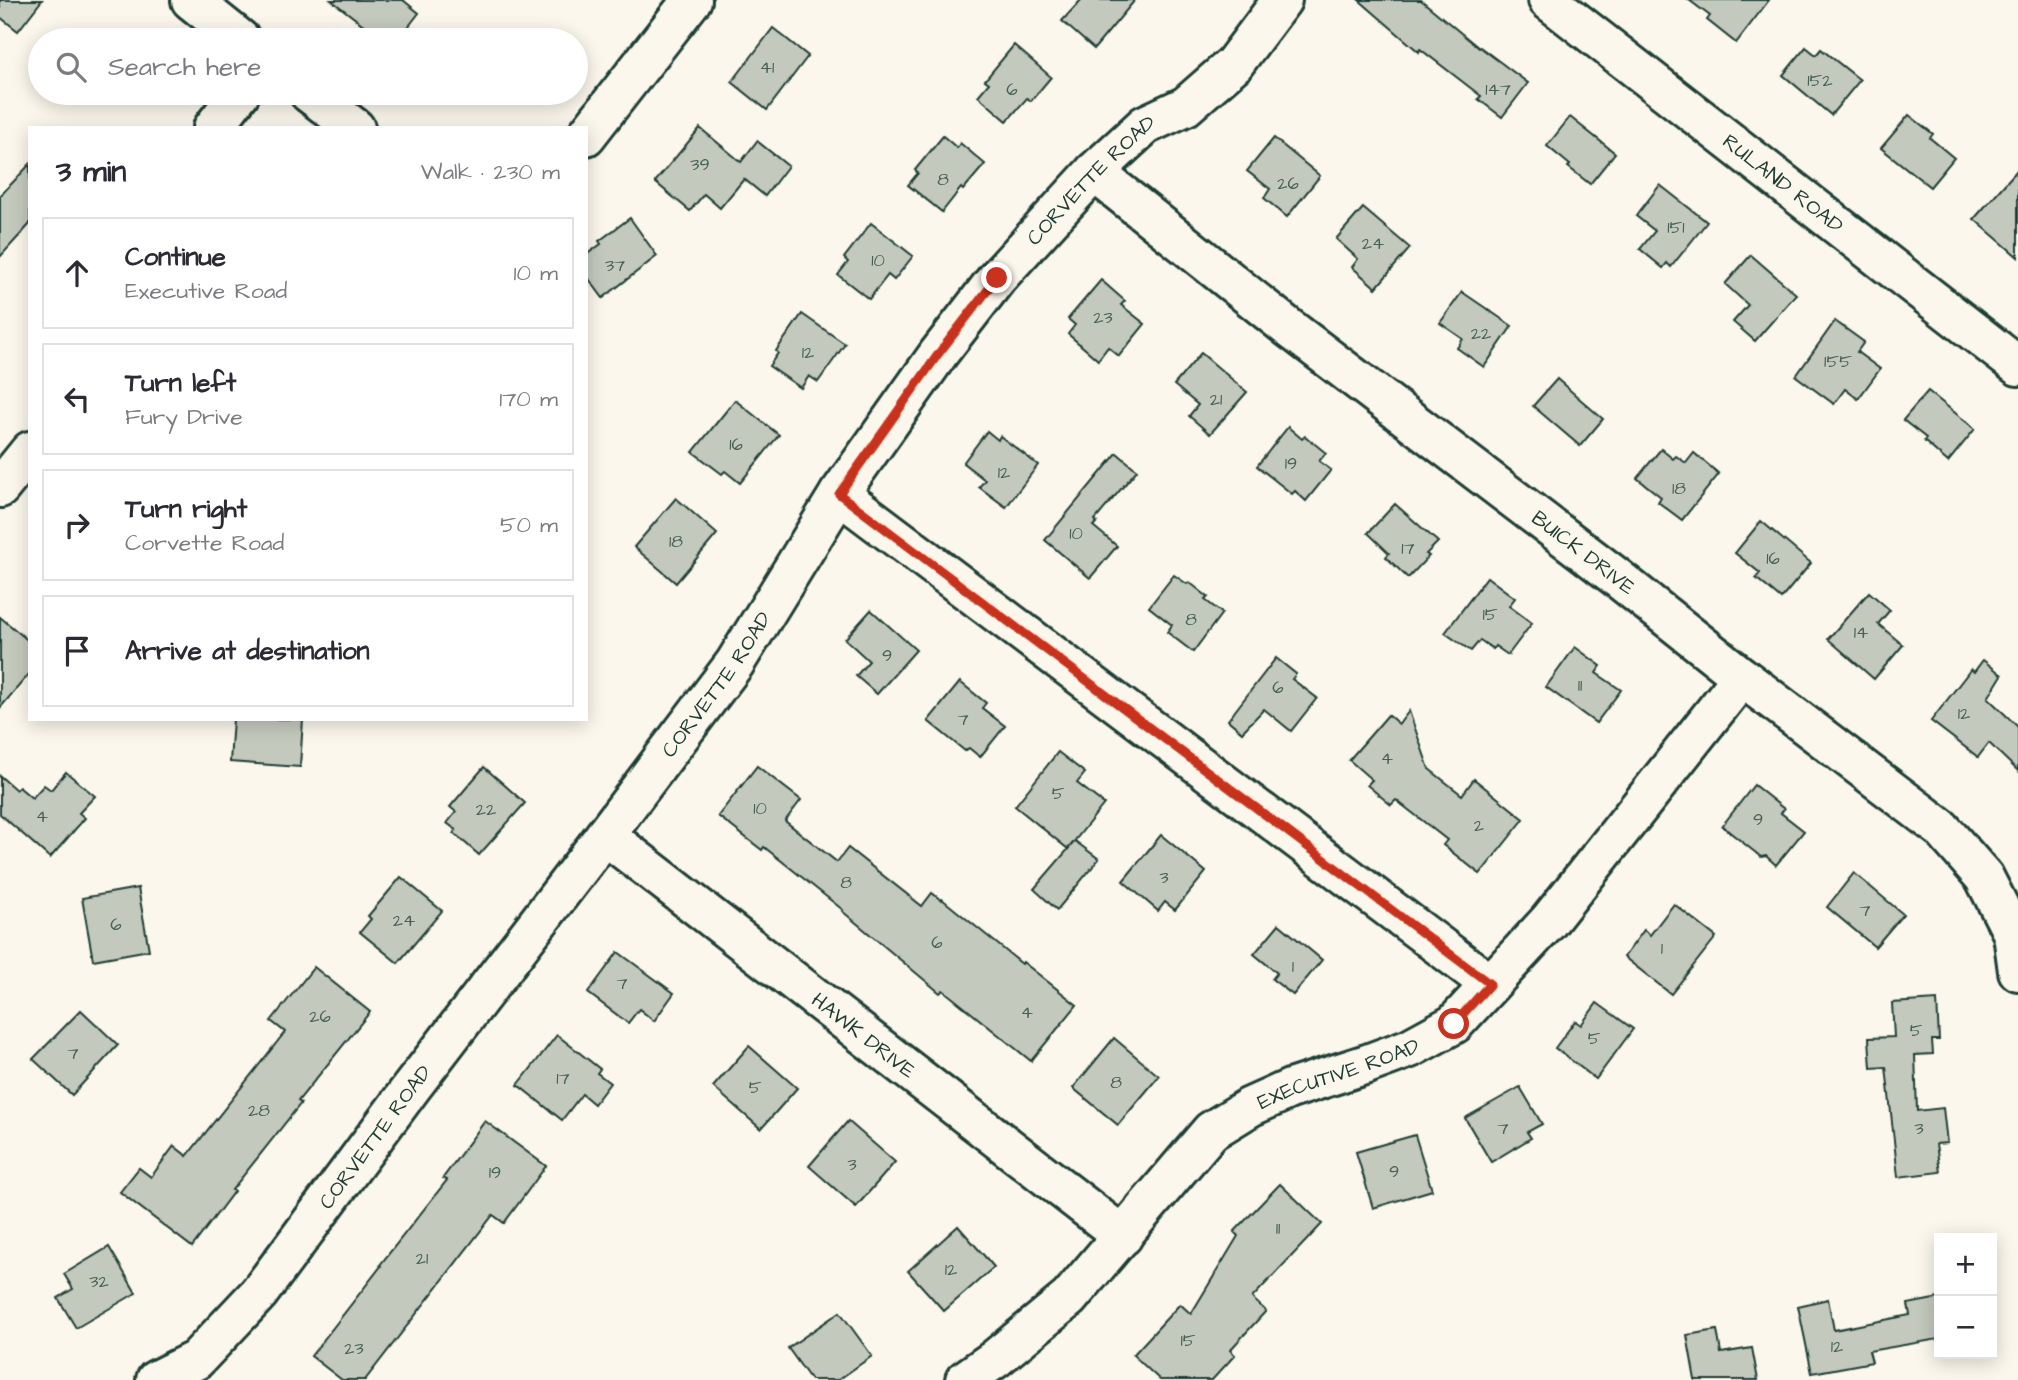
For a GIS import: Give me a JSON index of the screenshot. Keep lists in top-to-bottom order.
{
  "streets": {
    "street": [
      "RULAND ROAD",
      "CORVETTE ROAD",
      "BUICK DRIVE",
      "HAWK DRIVE",
      "EXECUTIVE ROAD"
    ]
  },
  "crossings": [
    ["CORVETTE ROAD", "BUICK DRIVE"],
    ["CORVETTE ROAD", "HAWK DRIVE"],
    ["BUICK DRIVE", "EXECUTIVE ROAD"],
    ["HAWK DRIVE", "EXECUTIVE ROAD"]
  ],
  "house_numbers": [
    "41",
    "152",
    "6",
    "147",
    "39",
    "8",
    "26",
    "151",
    "24",
    "10",
    "37",
    "23",
    "22",
    "12",
    "155",
    "21",
    "16",
    "19",
    "12",
    "18",
    "10",
    "18",
    "17",
    "16",
    "15",
    "8",
    "14",
    "9",
    "11",
    "6",
    "12",
    "7",
    "4",
    "5",
    "10",
    "22",
    "4",
    "9",
    "2",
    "3",
    "8",
    "7",
    "24",
    "6",
    "6",
    "1",
    "1",
    "7",
    "4",
    "26",
    "5",
    "5",
    "7",
    "17",
    "8",
    "5",
    "28",
    "7",
    "3",
    "3",
    "9",
    "19",
    "11",
    "21",
    "12",
    "32",
    "15",
    "12",
    "23"
  ],
  "page": {
    "search": "Search here",
    "heading": ["3 min", "Walk · 230 m"],
    "list": [
      ["Continue", "Executive Road", "10 m"],
      ["Turn left", "Fury Drive", "170 m"],
      ["Turn right", "Corvette Road", "50 m"],
      "Arrive at destination"
    ],
    "map_buttons": ["+", "−"]
  }
}
